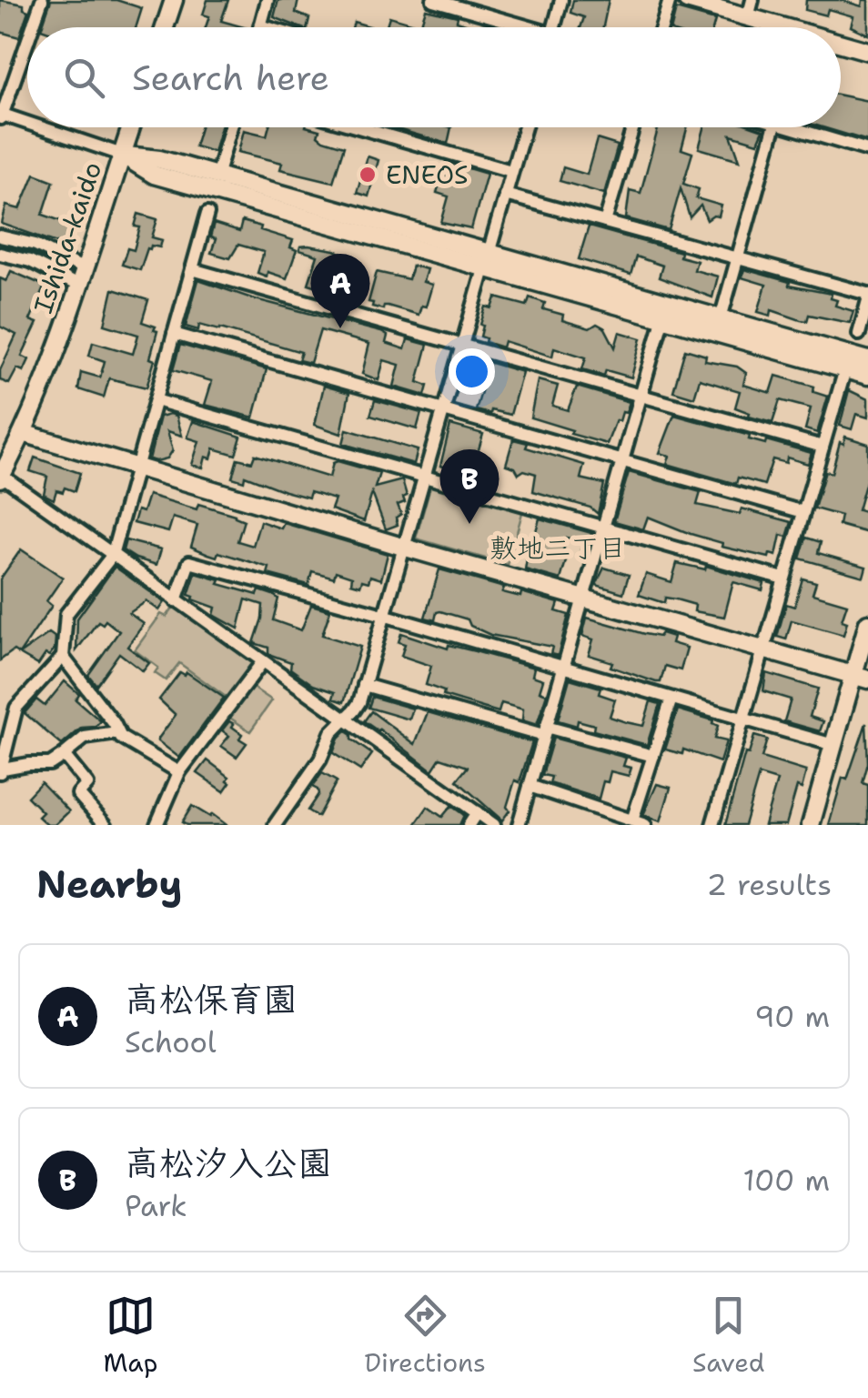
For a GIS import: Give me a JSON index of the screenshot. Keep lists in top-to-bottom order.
{
  "streets": {
    "street": ["Ishida-kaido"]
  },
  "districts": ["敷地二丁目"],
  "places": ["ENEOS"],
  "page": {
    "search": "Search here",
    "pins": ["A", "B"],
    "heading": ["Nearby", "2 results"],
    "list": [
      {
        "mark": "A",
        "name": "高松保育園",
        "note": "School",
        "value": "90 m"
      },
      {
        "mark": "B",
        "name": "高松汐入公園",
        "note": "Park",
        "value": "100 m"
      }
    ],
    "nav": ["Map", "Directions", "Saved"]
  }
}
